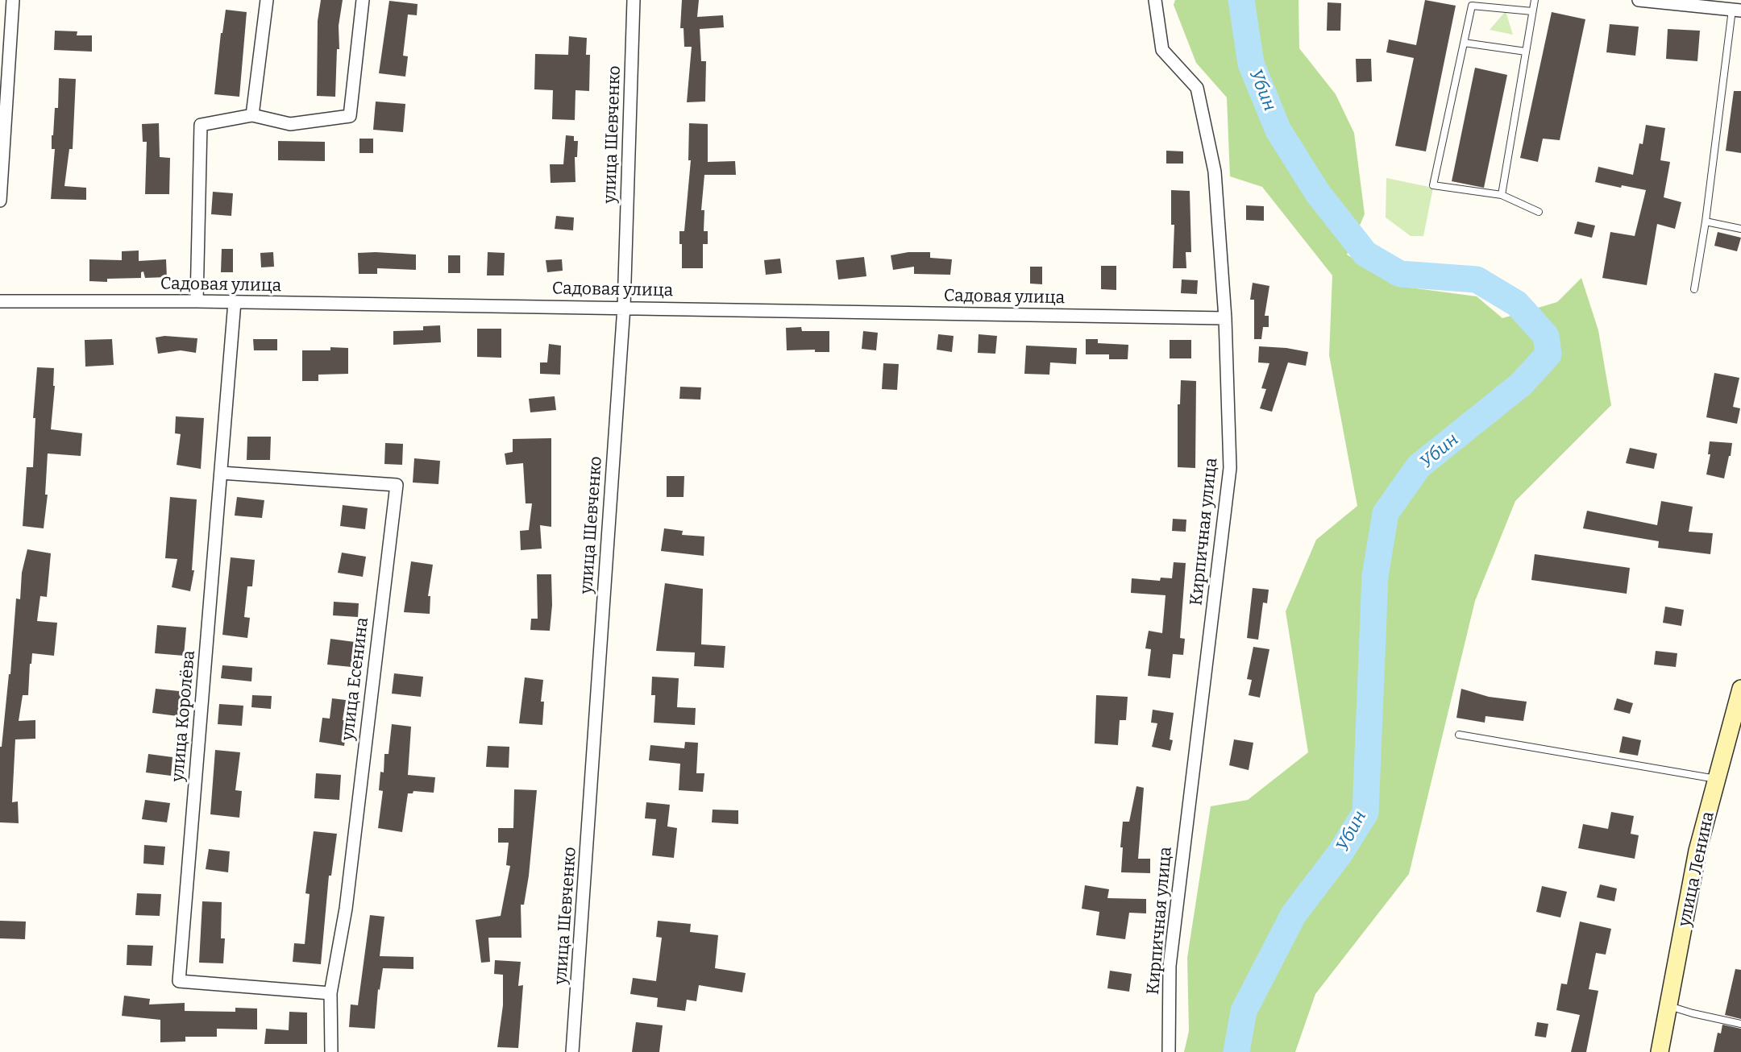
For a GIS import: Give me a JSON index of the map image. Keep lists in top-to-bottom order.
{
  "streets": {
    "street": [
      "улица Шевченко",
      "Садовая улица",
      "Кирпичная улица",
      "улица Есенина",
      "улица Королёва",
      "улица Ленина"
    ]
  },
  "crossings": [
    ["улица Шевченко", "Садовая улица"],
    ["Садовая улица", "Кирпичная улица"],
    ["Садовая улица", "улица Королёва"],
    ["улица Есенина", "улица Королёва"]
  ],
  "water": ["Убин"]
}
